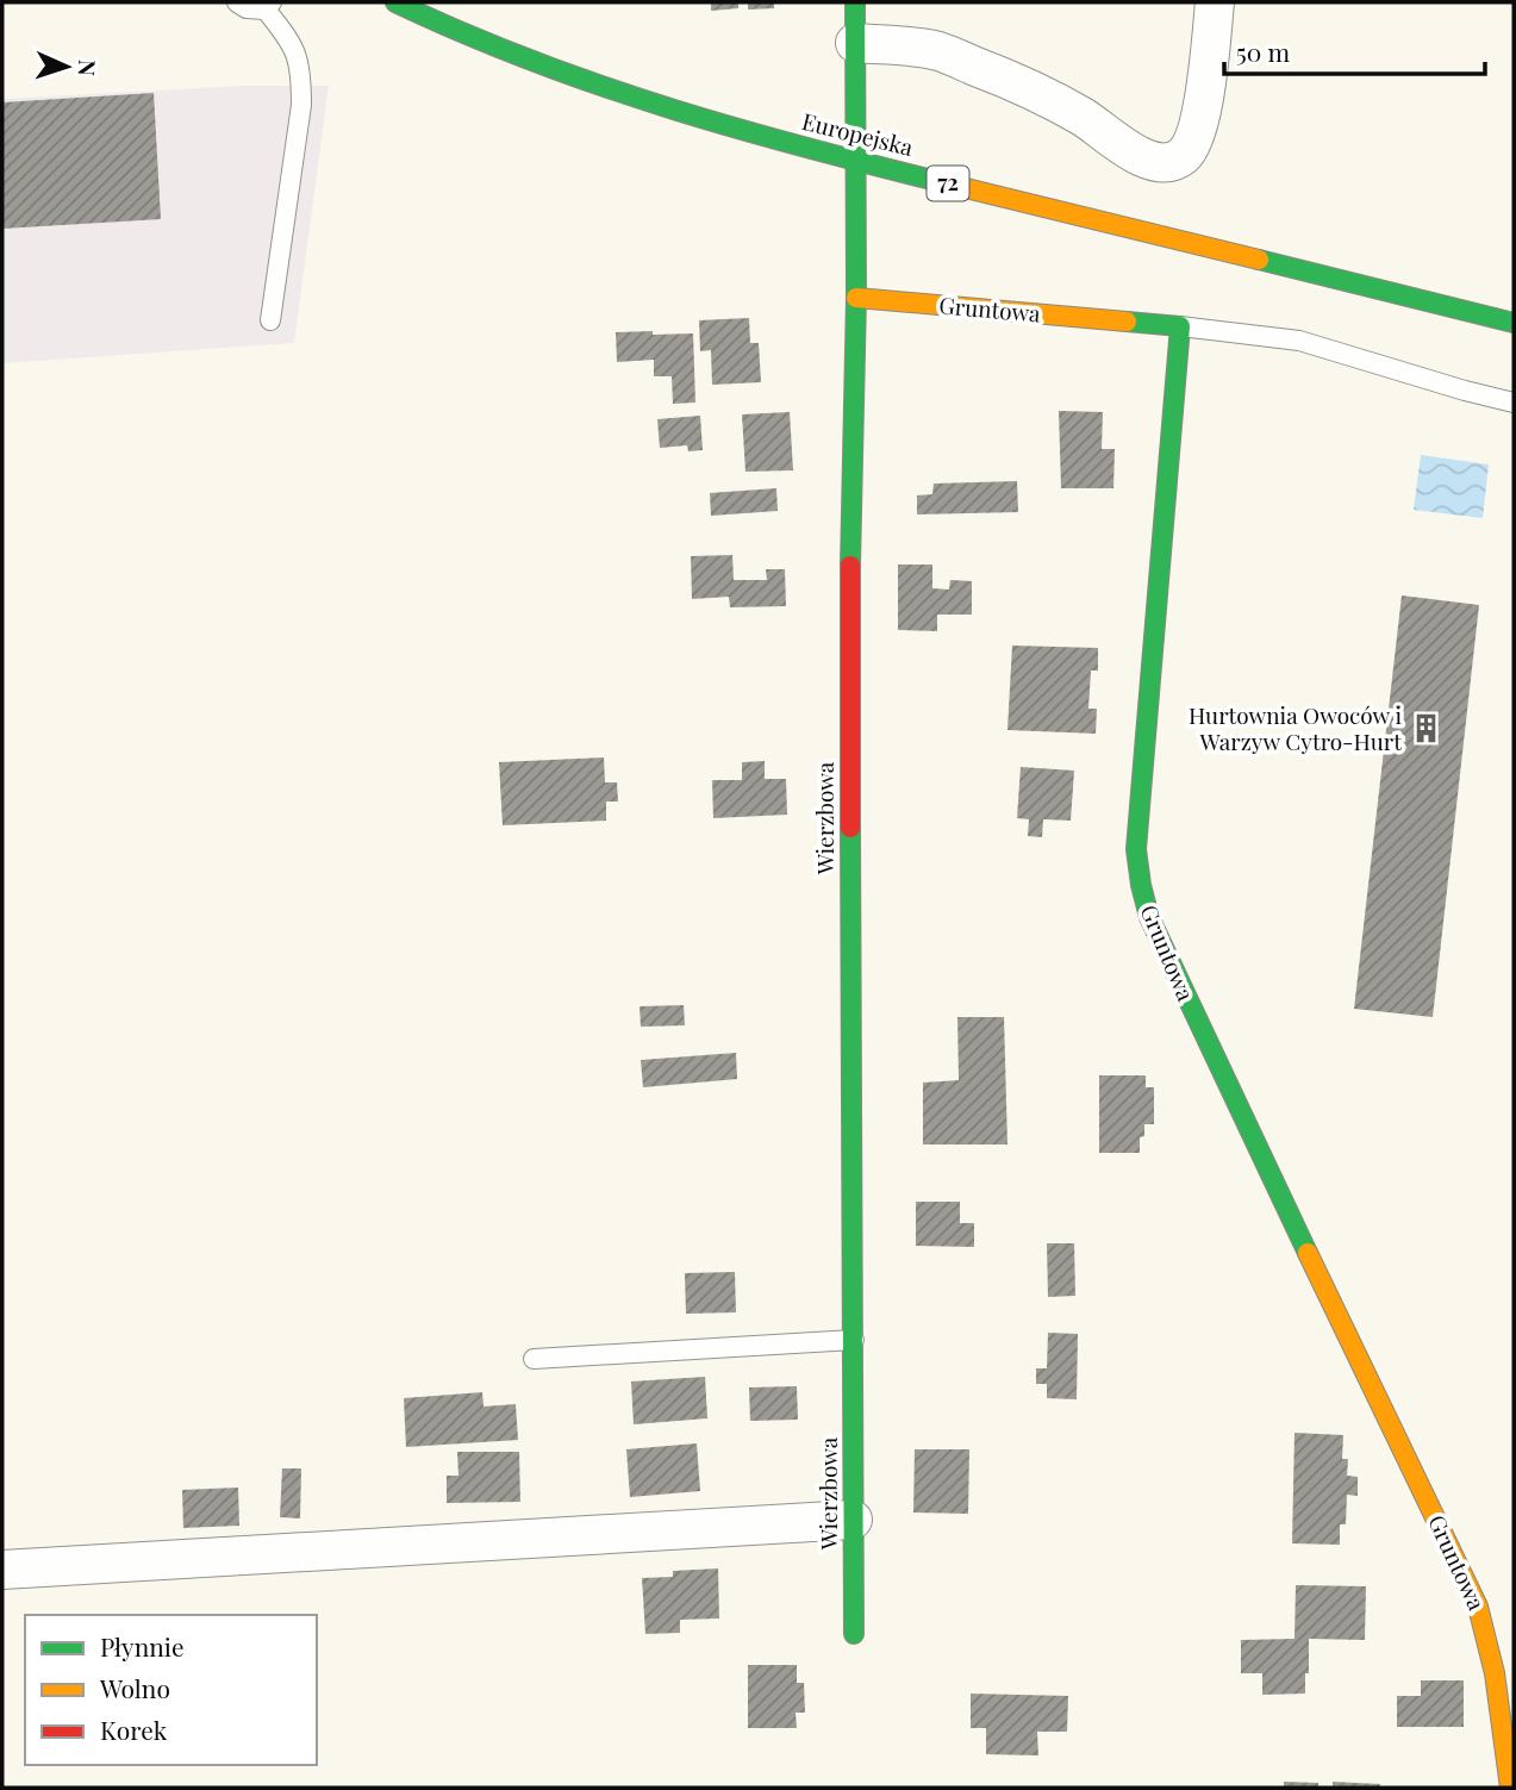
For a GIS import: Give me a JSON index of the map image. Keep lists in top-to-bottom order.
{
  "streets": {
    "street": [
      "Europejska",
      "72",
      "Gruntowa",
      "Wierzbowa"
    ]
  },
  "crossings": [
    ["Europejska", "Wierzbowa"],
    ["Gruntowa", "Wierzbowa"]
  ],
  "places": {
    "building": ["Hurtownia Owoców i Warzyw Cytro-Hurt"]
  },
  "legend": ["Płynnie", "Wolno", "Korek"],
  "scale_bar": "50 m",
  "north": "right"
}
